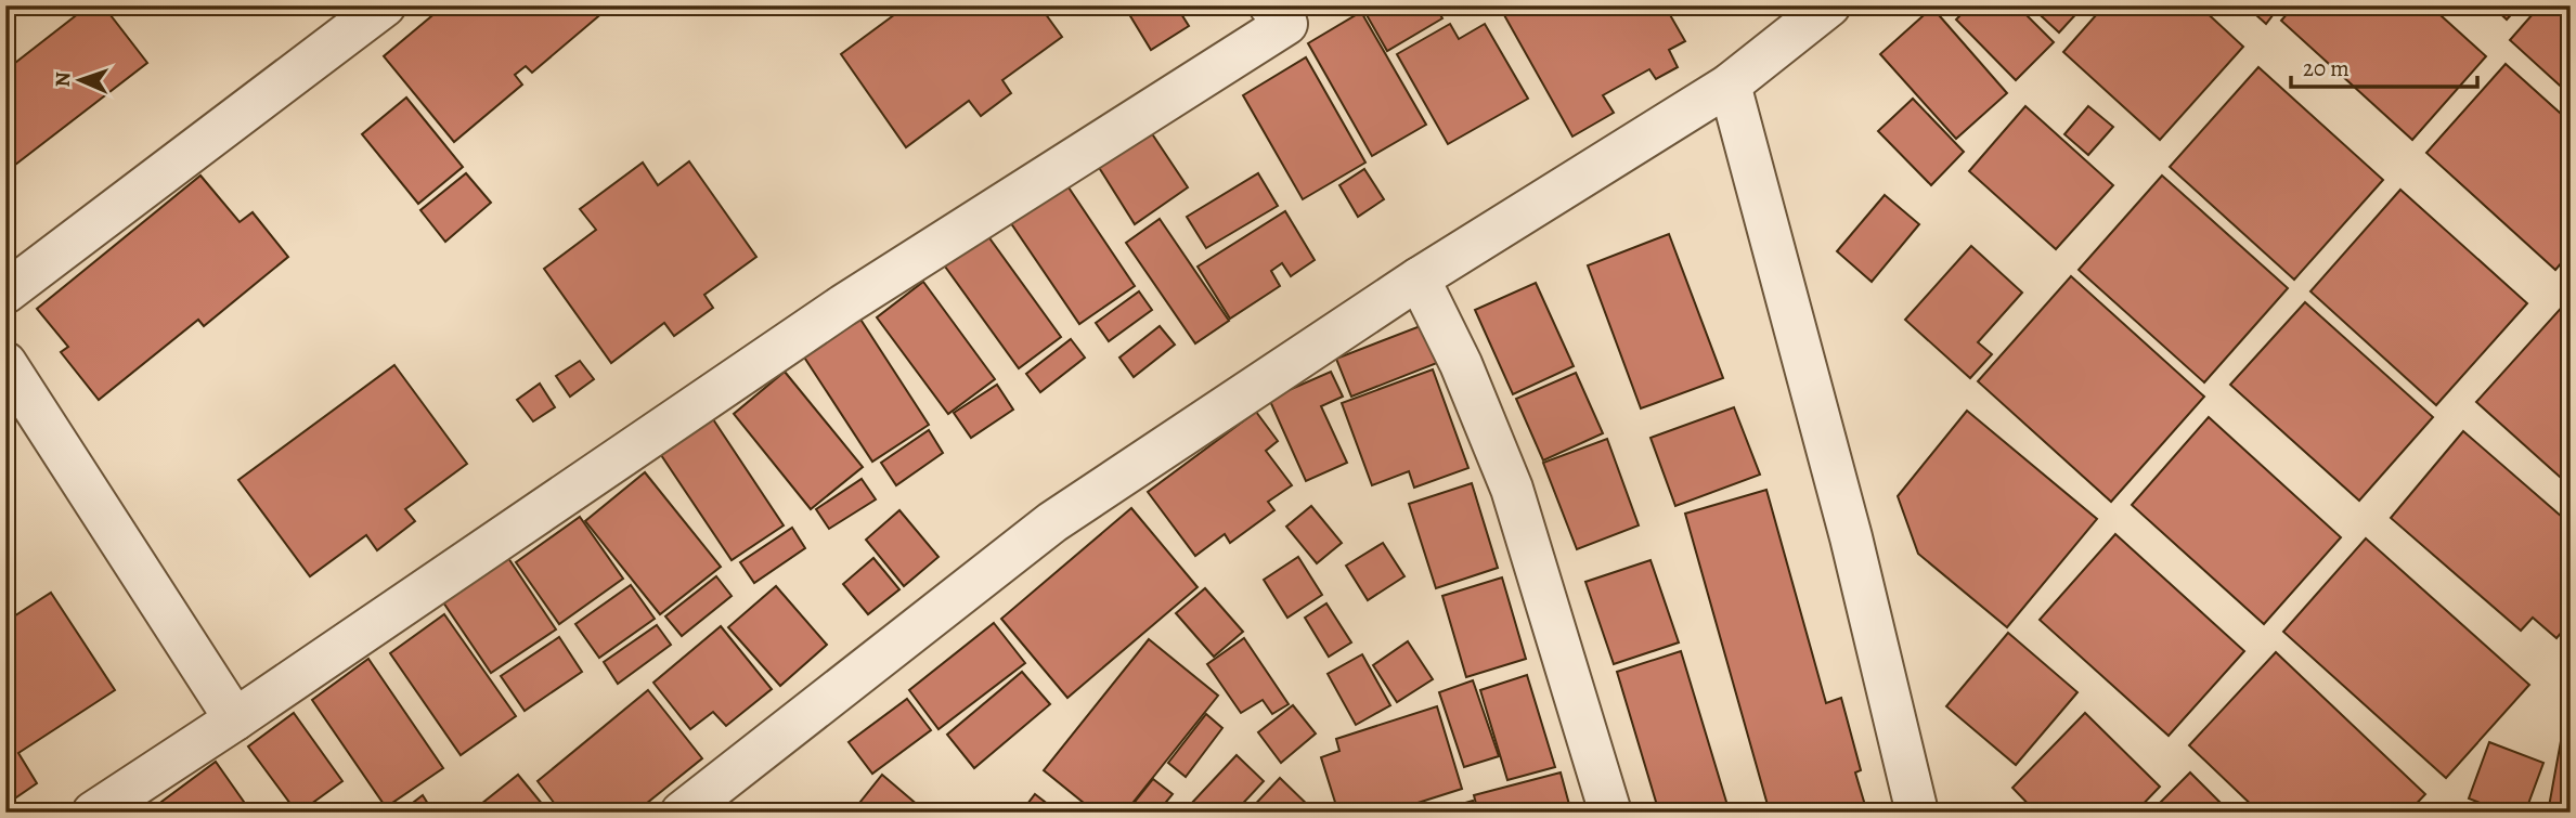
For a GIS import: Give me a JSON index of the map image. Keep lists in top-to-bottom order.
{
  "scale_bar": "20 m",
  "north": "left"
}
